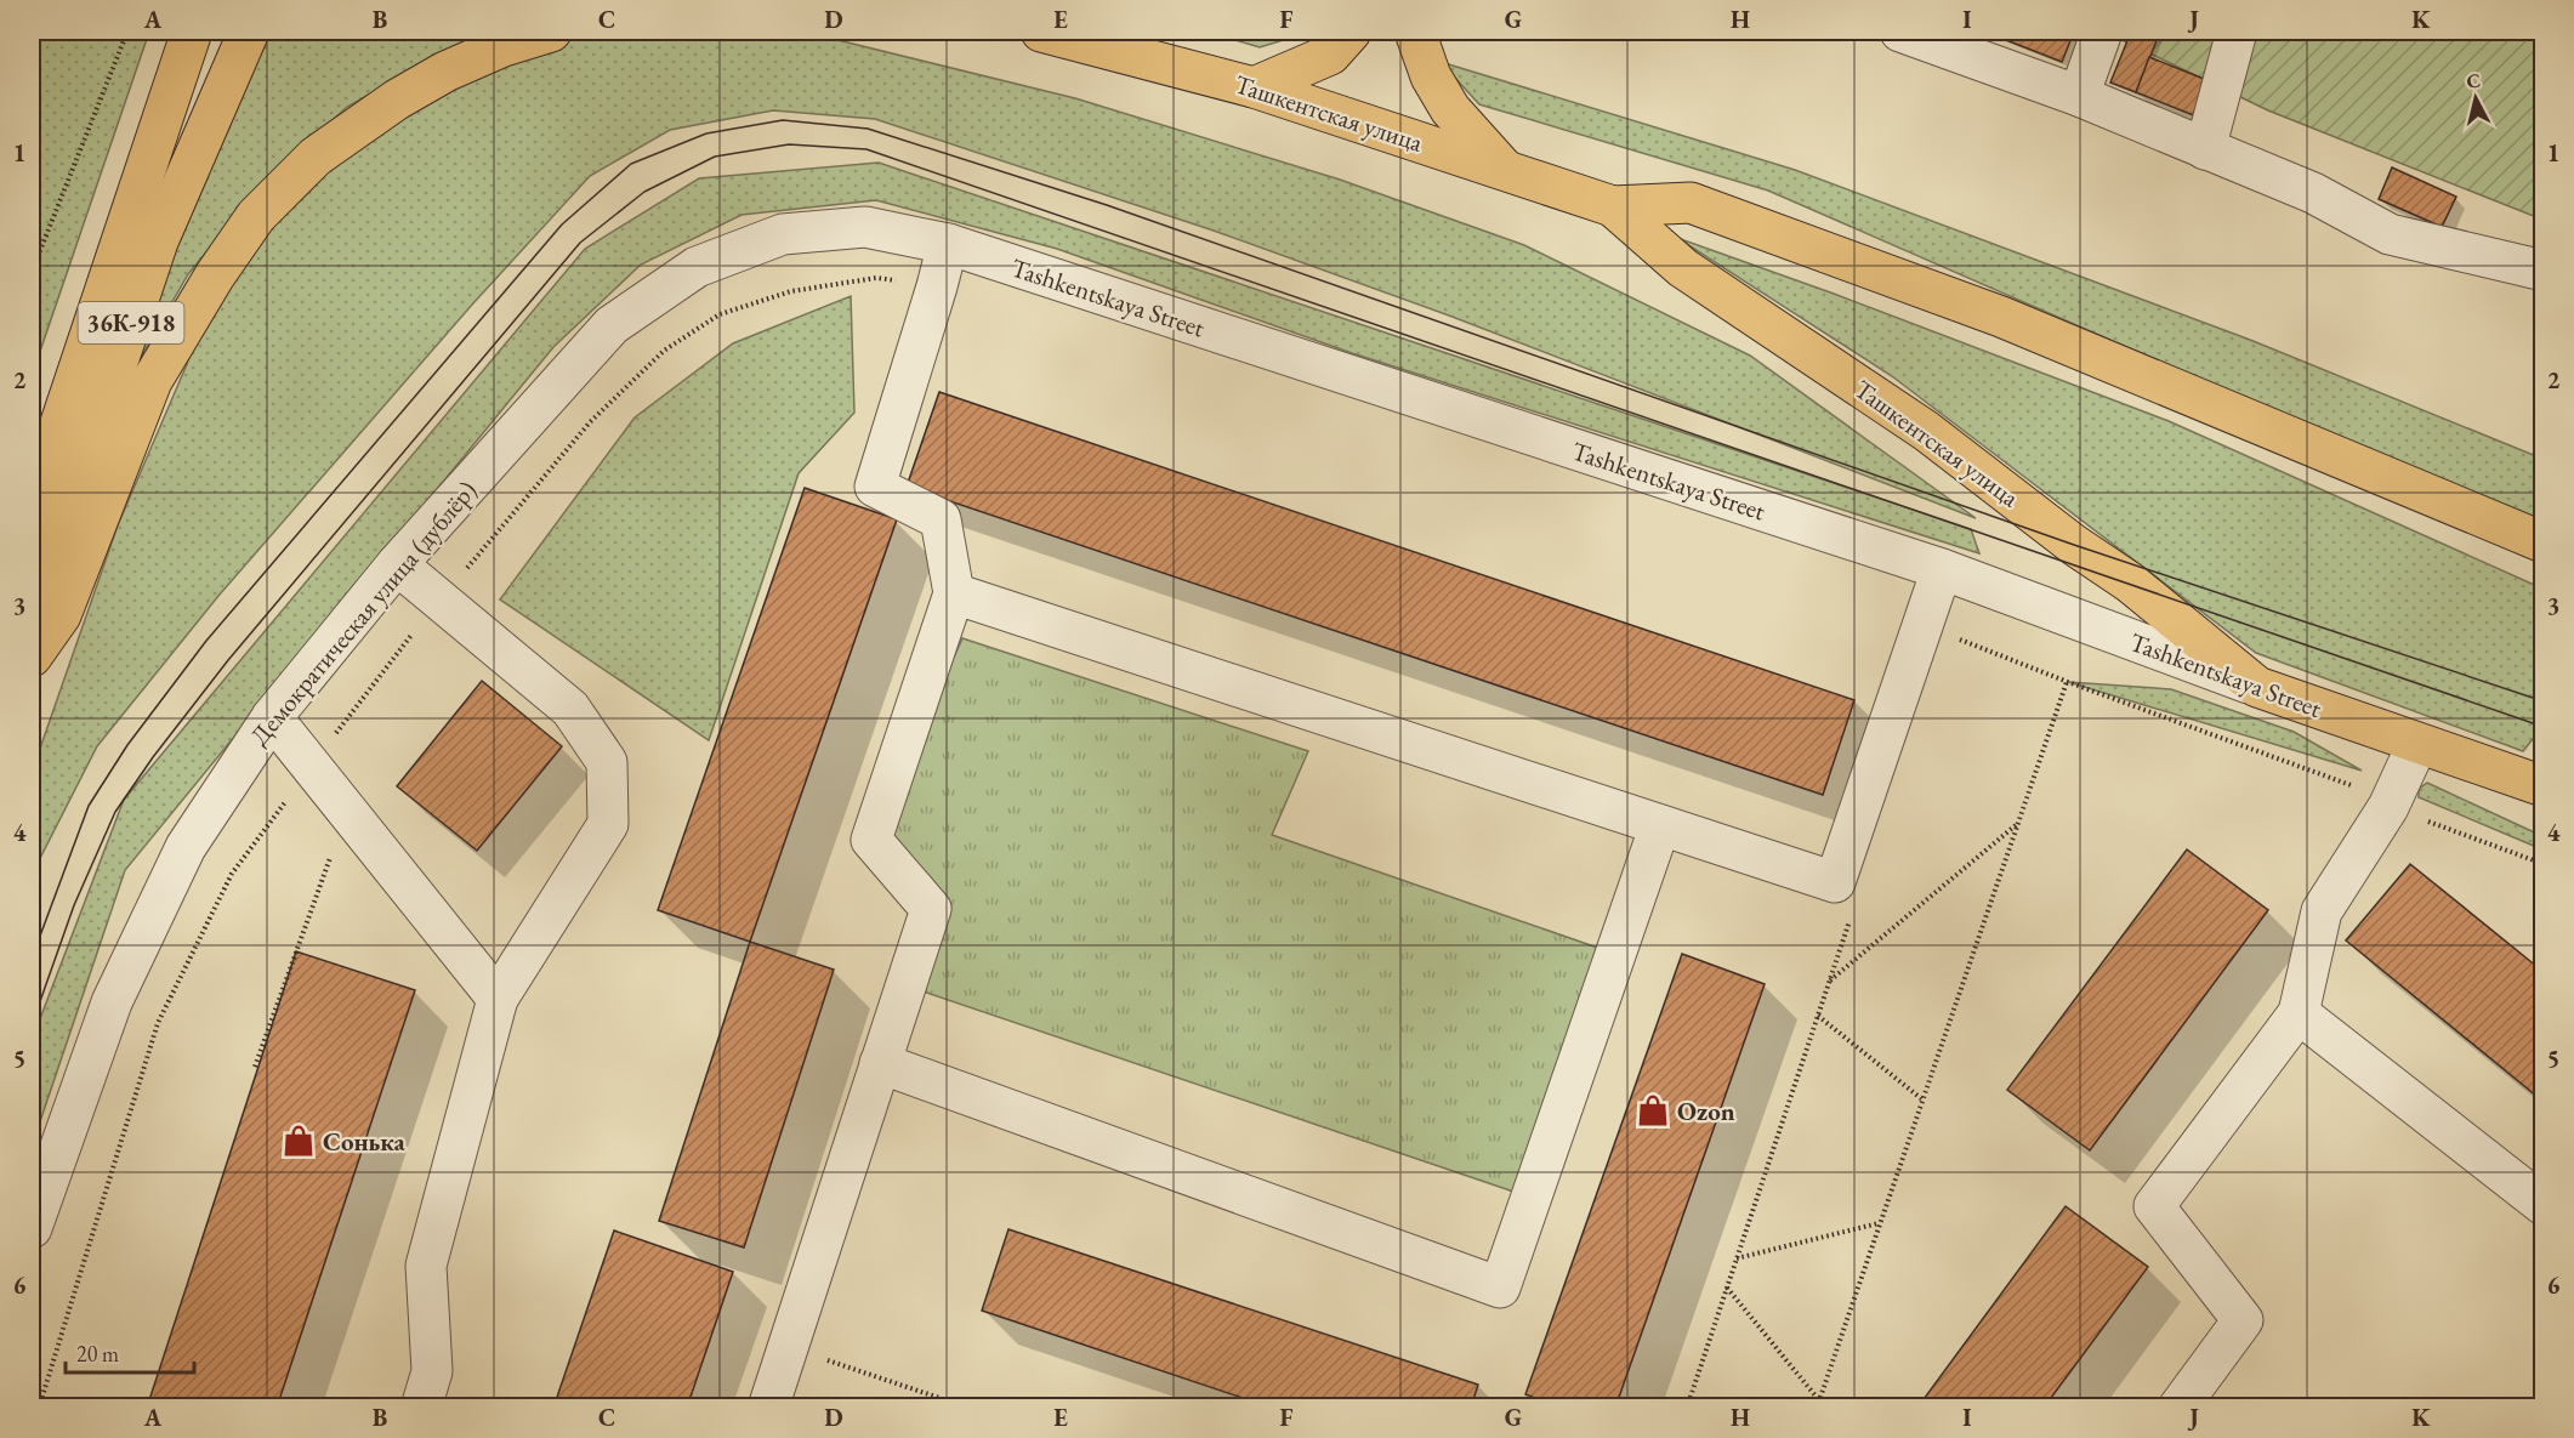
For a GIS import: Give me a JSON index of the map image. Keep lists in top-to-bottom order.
{
  "streets": {
    "main road": ["Ташкентская улица", "Tashkentskaya Street", "36К-918"],
    "street": ["Демократическая улица (дублёр)"]
  },
  "crossings": [
    ["Ташкентская улица", "Tashkentskaya Street"],
    ["Tashkentskaya Street", "Демократическая улица (дублёр)"]
  ],
  "places": {
    "shop": ["Ozon", "Сонька"]
  },
  "scale_bar": "20 m",
  "north": "top",
  "grid": {
    "columns": [
      "A",
      "B",
      "C",
      "D",
      "E",
      "F",
      "G",
      "H",
      "I",
      "J",
      "K"
    ],
    "rows": [
      "1",
      "2",
      "3",
      "4",
      "5",
      "6"
    ]
  }
}
